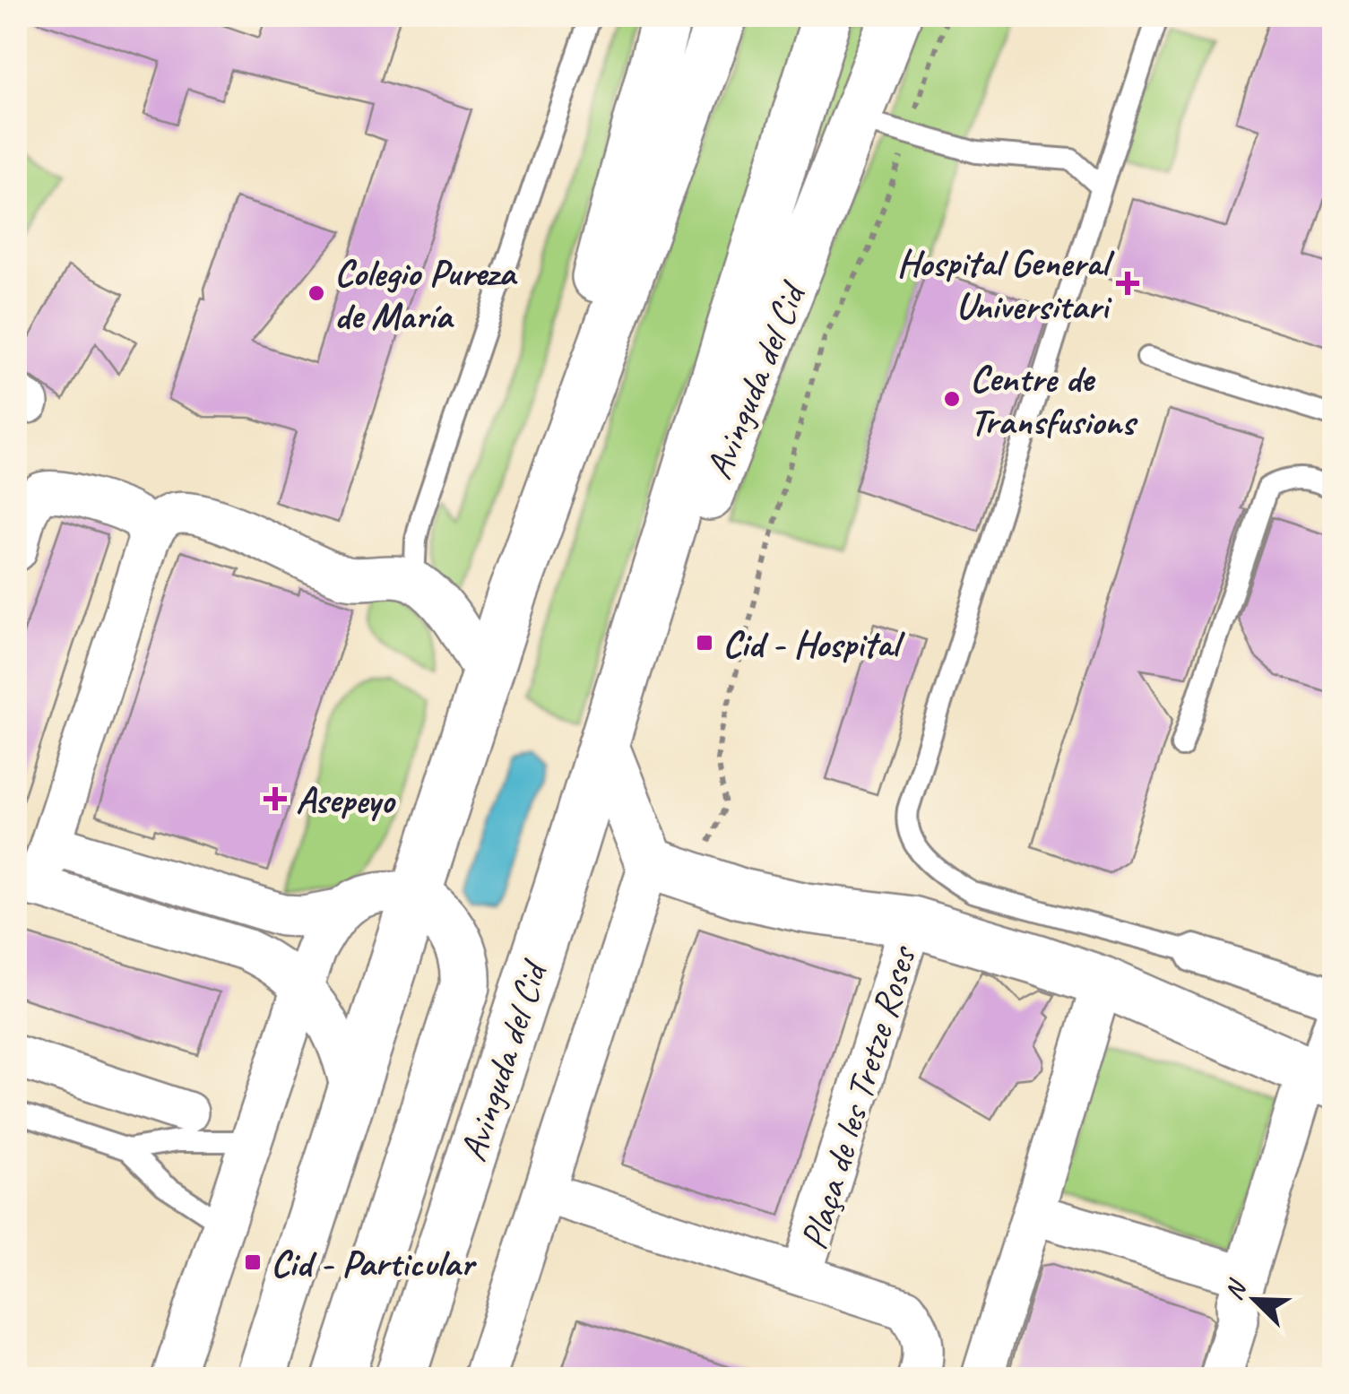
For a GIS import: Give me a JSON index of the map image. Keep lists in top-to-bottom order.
{
  "streets": {
    "main road": ["Avinguda del Cid"],
    "street": ["Plaça de les Tretze Roses"]
  },
  "crossings": [
    ["Avinguda del Cid", "Plaça de les Tretze Roses"]
  ],
  "places": {
    "health": ["Hospital General Universitari", "Asepeyo"],
    "other": ["Colegio Pureza de María", "Centre de Transfusions"],
    "transit": ["Cid - Hospital", "Cid - Particular"]
  },
  "north": "top left"
}
